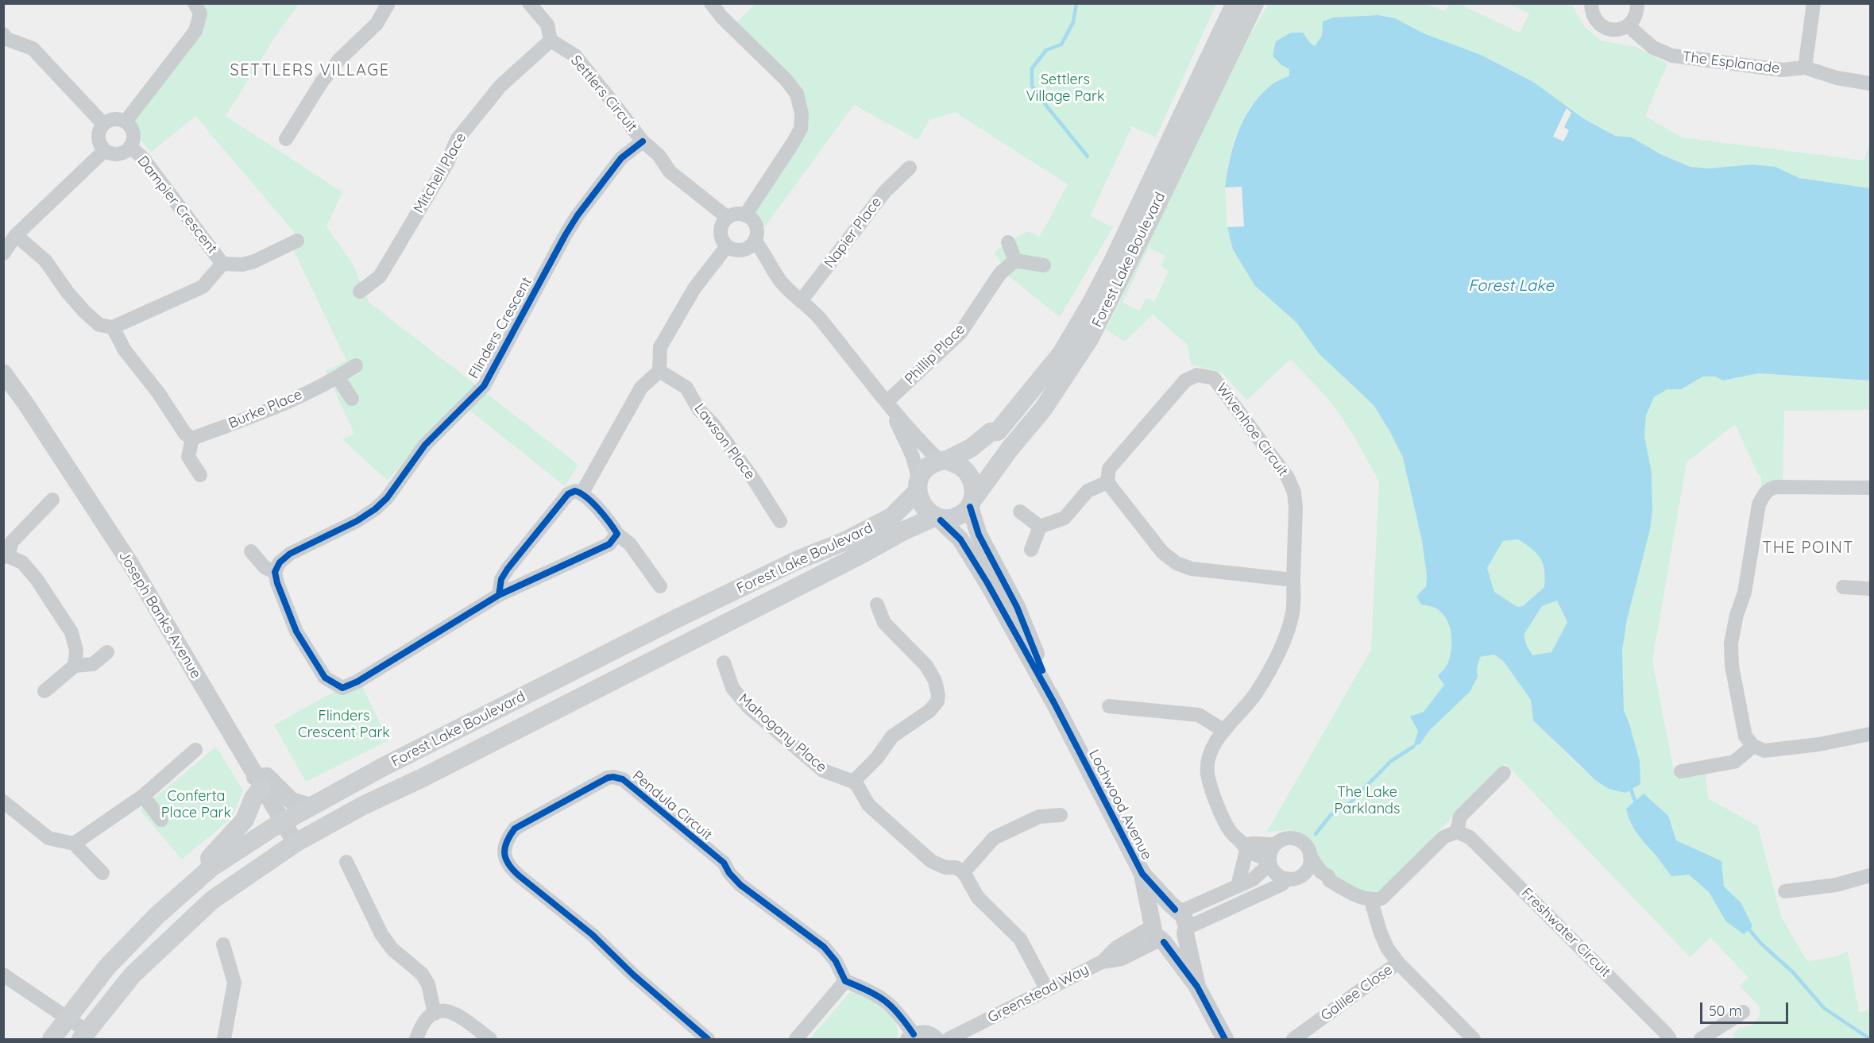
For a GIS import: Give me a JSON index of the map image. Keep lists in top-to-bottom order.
{
  "streets": {
    "main road": ["Forest Lake Boulevard"],
    "street": [
      "The Esplanade",
      "Settlers Circuit",
      "Mitchell Place",
      "Dampier Crescent",
      "Napier Place",
      "Flinders Crescent",
      "Phillip Place",
      "Burke Place",
      "Wivenhoe Circuit",
      "Lawson Place",
      "Joseph Banks Avenue",
      "Mahogany Place",
      "Lochwood Avenue",
      "Pendula Circuit",
      "Freshwater Circuit",
      "Galilee Close",
      "Greenstead Way"
    ]
  },
  "crossings": [
    ["Settlers Circuit", "Mitchell Place"],
    ["Settlers Circuit", "Flinders Crescent"],
    ["Forest Lake Boulevard", "Joseph Banks Avenue"],
    ["Forest Lake Boulevard", "Lochwood Avenue"],
    ["Lochwood Avenue", "Greenstead Way"]
  ],
  "districts": ["SETTLERS VILLAGE", "THE POINT"],
  "water": ["Forest Lake"],
  "parks": [
    "Settlers Village Park",
    "Flinders Crescent Park",
    "The Lake Parklands",
    "Conferta Place Park"
  ],
  "scale_bar": "50 m"
}
